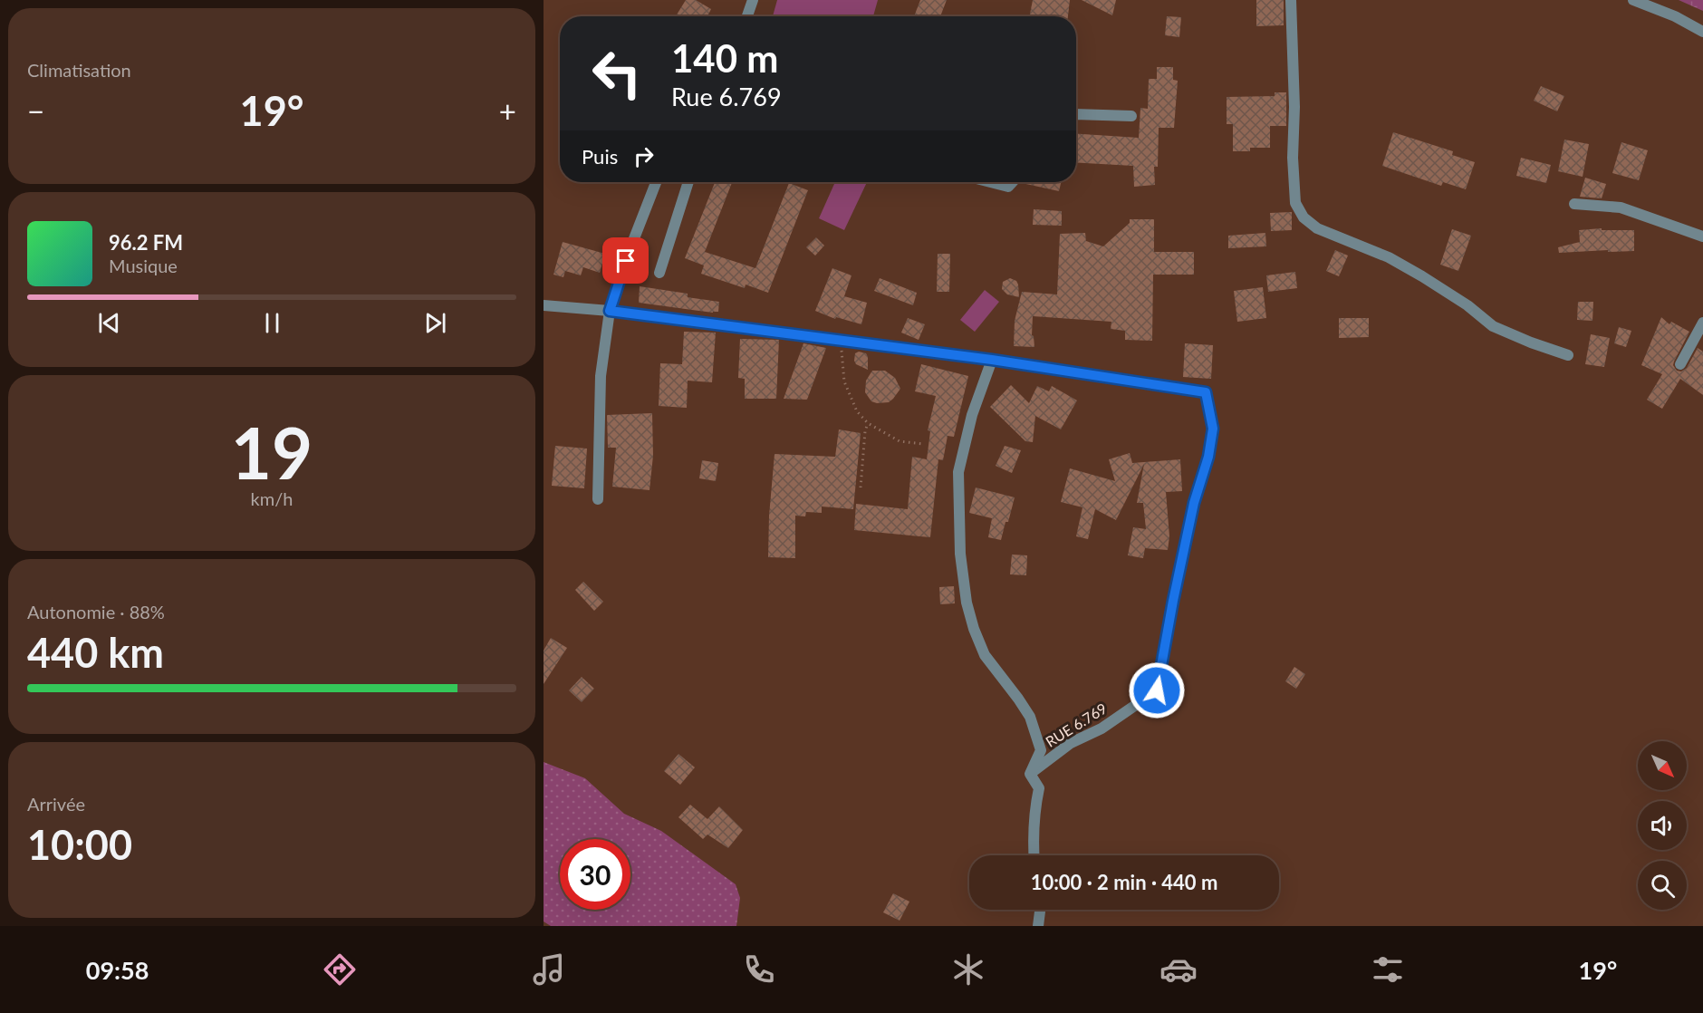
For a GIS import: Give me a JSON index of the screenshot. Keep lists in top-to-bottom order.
{
  "streets": {
    "street": ["RUE 6.769"]
  },
  "north": "bottom right",
  "page": {
    "tile": [
      "Climatisation",
      ["19", "km/h"],
      ["Autonomie · 88%", "440 km"],
      ["Arrivée", "10:00"]
    ],
    "turn": ["140 m", "Rue 6.769"],
    "heat": ["−", "19°", "+"],
    "then": "Puis",
    "song": ["96.2 FM", "Musique"],
    "limit": "30",
    "trip": "10:00 · 2 min · 440 m",
    "tabs": ["09:58", "19°"]
  }
}
